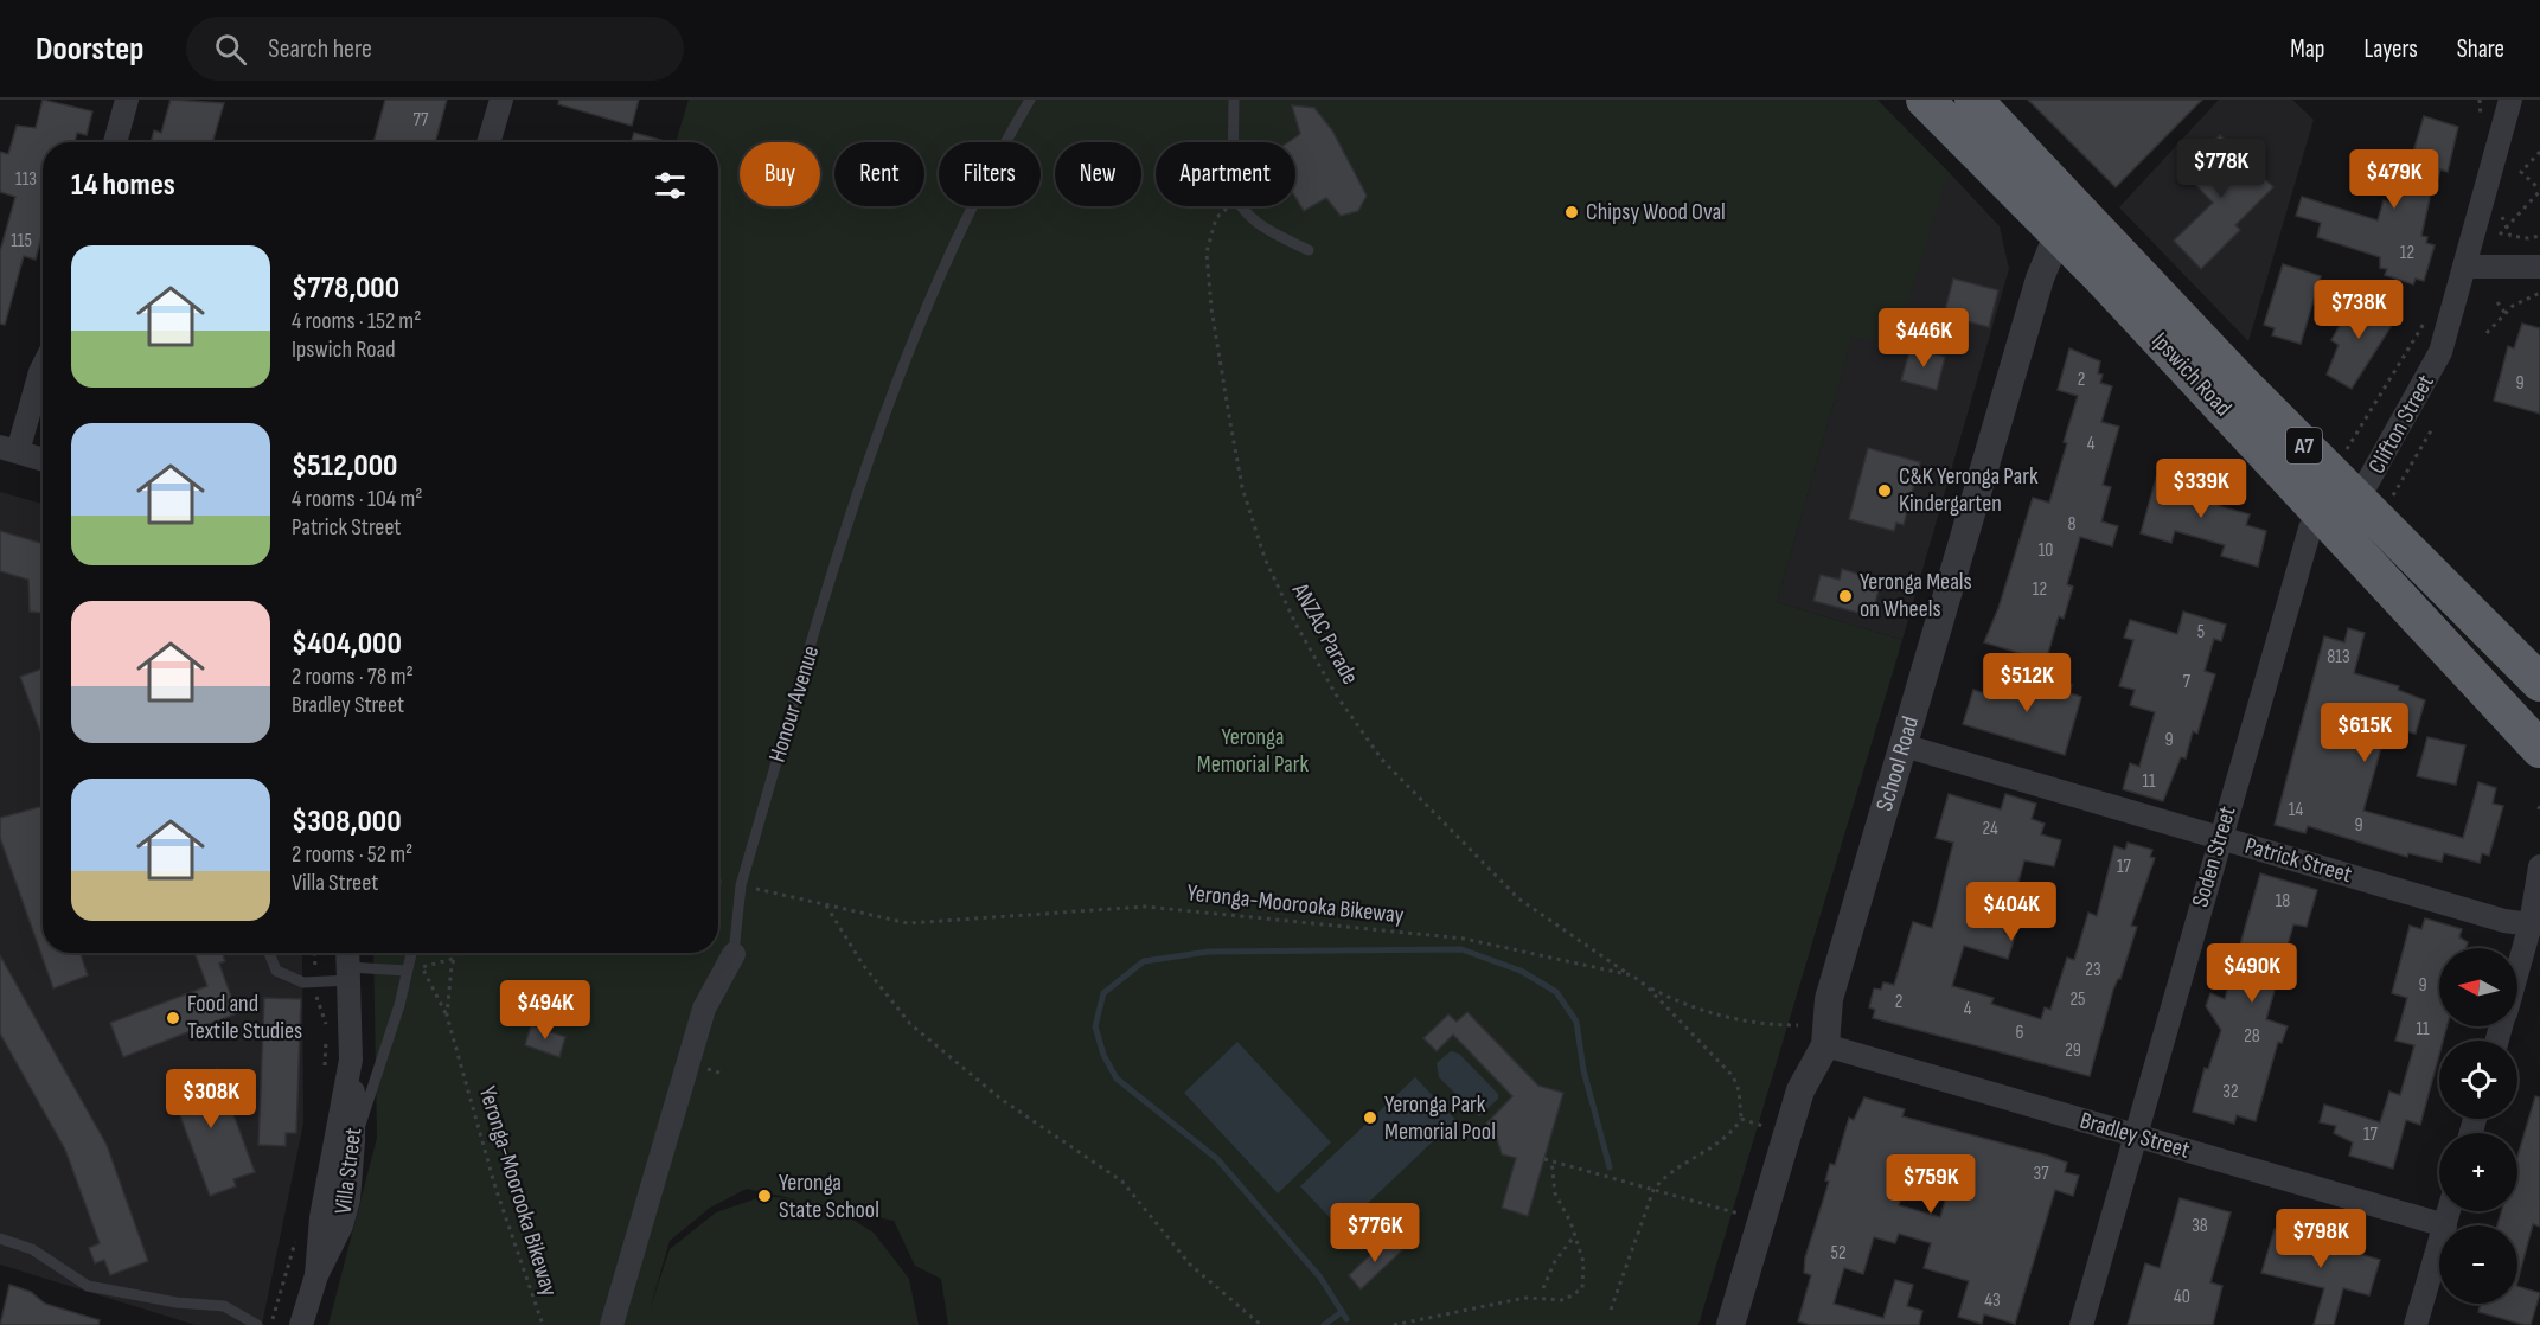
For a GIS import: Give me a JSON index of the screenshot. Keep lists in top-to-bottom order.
{
  "streets": {
    "highway": ["Ipswich Road", "A7"],
    "street": [
      "Clifton Street",
      "Honour Avenue",
      "School Road",
      "Soden Street",
      "Patrick Street",
      "Bradley Street",
      "Villa Street"
    ],
    "path": ["ANZAC Parade", "Yeronga-Moorooka Bikeway"]
  },
  "crossings": [
    ["Ipswich Road", "Clifton Street"],
    ["Ipswich Road", "School Road"],
    ["Ipswich Road", "Soden Street"],
    ["ANZAC Parade", "Yeronga-Moorooka Bikeway"],
    ["Honour Avenue", "Yeronga-Moorooka Bikeway"],
    ["School Road", "Patrick Street"],
    ["School Road", "Bradley Street"],
    ["Soden Street", "Patrick Street"],
    ["Soden Street", "Bradley Street"]
  ],
  "parks": ["Yeronga Memorial Park"],
  "places": [
    "Chipsy Wood Oval",
    "C&K Yeronga Park Kindergarten",
    "Yeronga Meals on Wheels",
    "Food and Textile Studies",
    "Yeronga Park Memorial Pool",
    "Yeronga State School"
  ],
  "house_numbers": [
    "77",
    "113",
    "115",
    "12",
    "2",
    "9",
    "4",
    "8",
    "10",
    "12",
    "5",
    "813",
    "7",
    "9",
    "11",
    "14",
    "9",
    "24",
    "17",
    "18",
    "23",
    "9",
    "25",
    "2",
    "4",
    "11",
    "6",
    "28",
    "29",
    "32",
    "17",
    "37",
    "38",
    "52",
    "40",
    "43"
  ],
  "north": "left",
  "page": {
    "header": "Doorstep",
    "search": "Search here",
    "nav": ["Map", "Layers", "Share"],
    "price": [
      "$778K",
      "$479K",
      "$738K",
      "$446K",
      "$339K",
      "$512K",
      "$615K",
      "$404K",
      "$490K",
      "$494K",
      "$308K",
      "$759K",
      "$776K",
      "$798K"
    ],
    "chip": [
      "Buy",
      "Rent",
      "Filters",
      "New",
      "Apartment"
    ],
    "heading": "14 homes",
    "list": [
      {
        "name": "$778,000",
        "note": "4 rooms · 152 m² · Ipswich Road"
      },
      {
        "name": "$512,000",
        "note": "4 rooms · 104 m² · Patrick Street"
      },
      {
        "name": "$404,000",
        "note": "2 rooms · 78 m² · Bradley Street"
      },
      {
        "name": "$308,000",
        "note": "2 rooms · 52 m² · Villa Street"
      }
    ],
    "map_buttons": ["+", "−"]
  }
}
